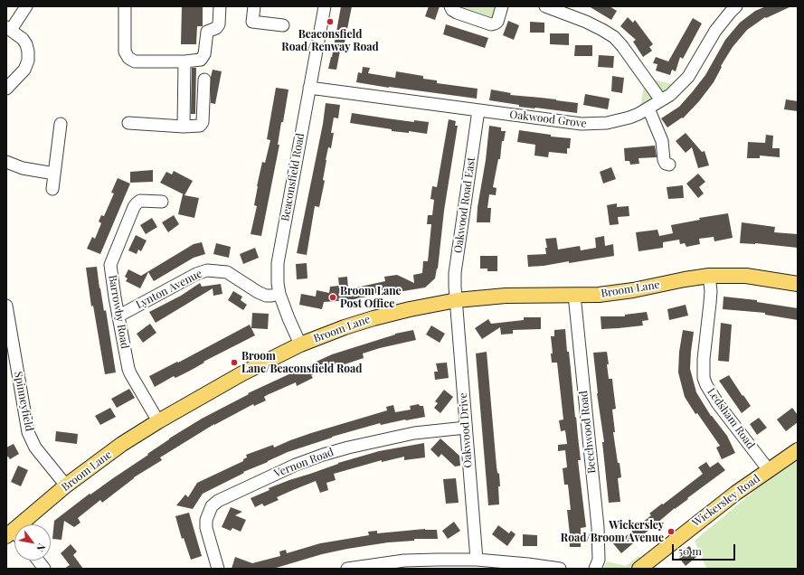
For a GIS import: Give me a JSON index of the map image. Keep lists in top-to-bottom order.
{
  "streets": {
    "main road": ["Broom Lane", "Wickersley Road"],
    "street": [
      "Oakwood Grove",
      "Beaconsfield Road",
      "Oakwood Road East",
      "Lynton Avenue",
      "Barrowby Road",
      "Spinneyfield",
      "Ledsham Road",
      "Oakwood Drive",
      "Beechwood Road",
      "Vernon Road"
    ]
  },
  "crossings": [
    ["Oakwood Grove", "Beaconsfield Road"],
    ["Oakwood Grove", "Oakwood Road East"],
    ["Beaconsfield Road", "Lynton Avenue"],
    ["Beaconsfield Road", "Broom Lane"],
    ["Oakwood Road East", "Broom Lane"],
    ["Oakwood Road East", "Oakwood Drive"],
    ["Lynton Avenue", "Barrowby Road"],
    ["Broom Lane", "Barrowby Road"],
    ["Broom Lane", "Spinneyfield"],
    ["Broom Lane", "Ledsham Road"],
    ["Broom Lane", "Oakwood Drive"],
    ["Broom Lane", "Beechwood Road"],
    ["Ledsham Road", "Wickersley Road"],
    ["Oakwood Drive", "Vernon Road"]
  ],
  "places": [
    "Beaconsfield Road/Renway Road",
    "Broom Lane Post Office",
    "Broom Lane/Beaconsfield Road",
    "Wickersley Road/Broom Avenue"
  ],
  "scale_bar": "50 m",
  "north": "bottom right"
}
